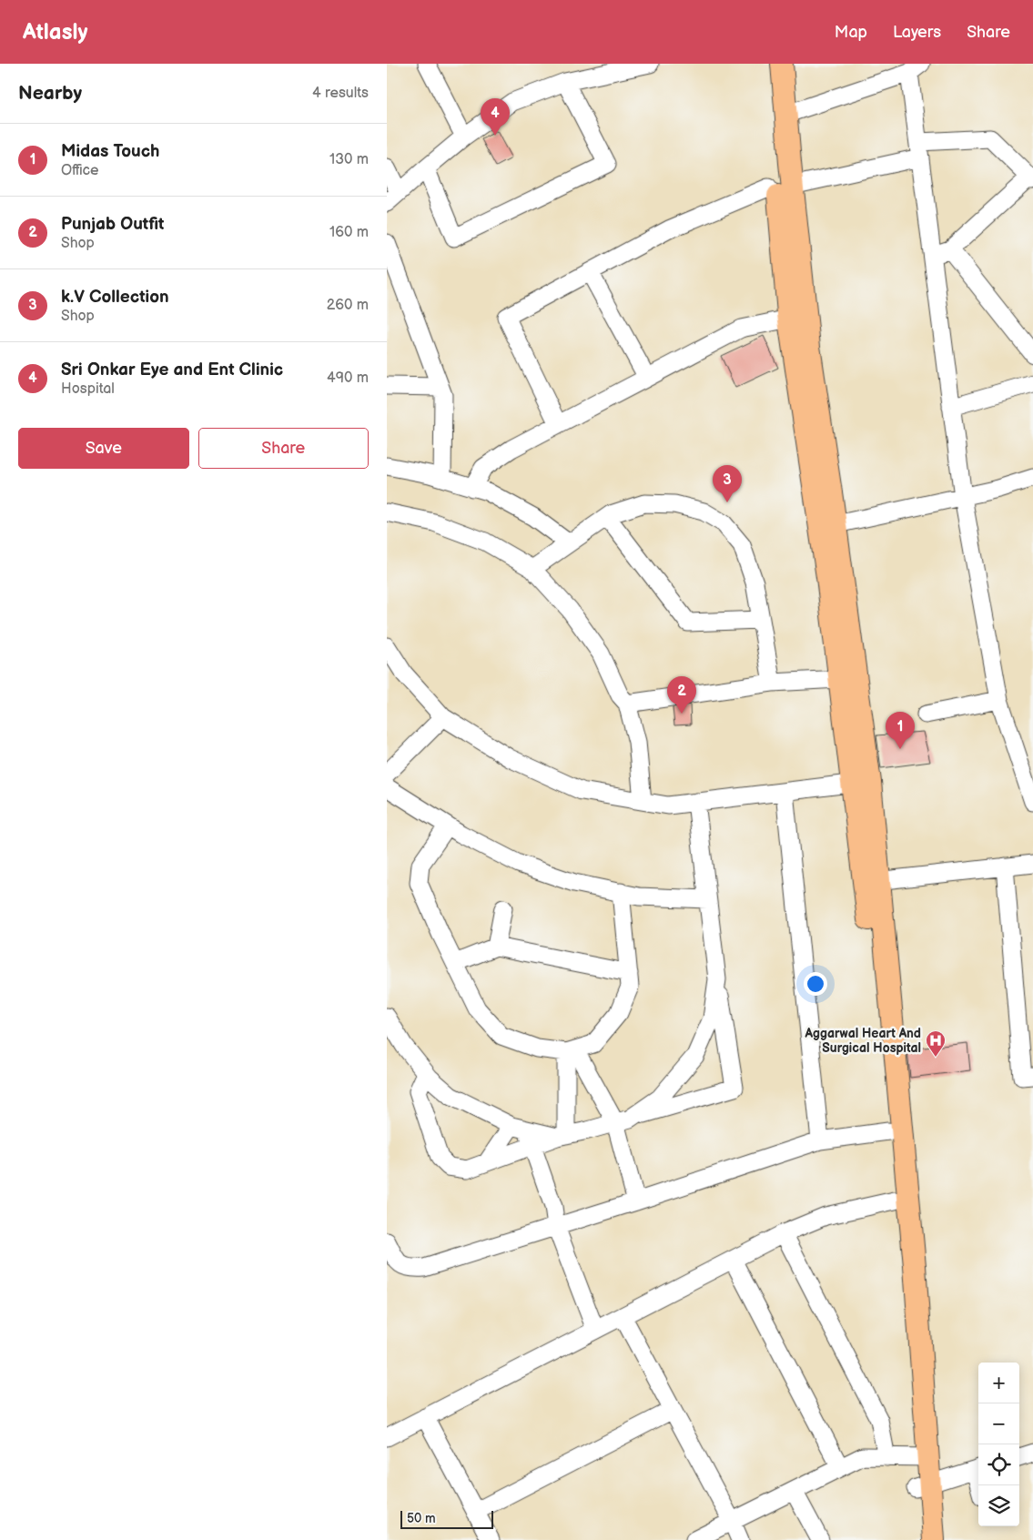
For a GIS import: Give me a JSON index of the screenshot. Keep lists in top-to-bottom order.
{
  "places": {
    "hospital": ["Aggarwal Heart And Surgical Hospital"]
  },
  "scale_bar": "50 m",
  "page": {
    "header": "Atlasly",
    "nav": ["Map", "Layers", "Share"],
    "heading": ["Nearby", "4 results"],
    "pins": [
      "4",
      "3",
      "2",
      "1"
    ],
    "list": [
      {
        "mark": "1",
        "name": "Midas Touch",
        "note": "Office",
        "value": "130 m"
      },
      {
        "mark": "2",
        "name": "Punjab Outfit",
        "note": "Shop",
        "value": "160 m"
      },
      {
        "mark": "3",
        "name": "k.V Collection",
        "note": "Shop",
        "value": "260 m"
      },
      {
        "mark": "4",
        "name": "Sri Onkar Eye and Ent Clinic",
        "note": "Hospital",
        "value": "490 m"
      }
    ],
    "buttons": ["Save", "Share"],
    "map_buttons": ["+", "−"],
    "scale": "50 m"
  }
}
